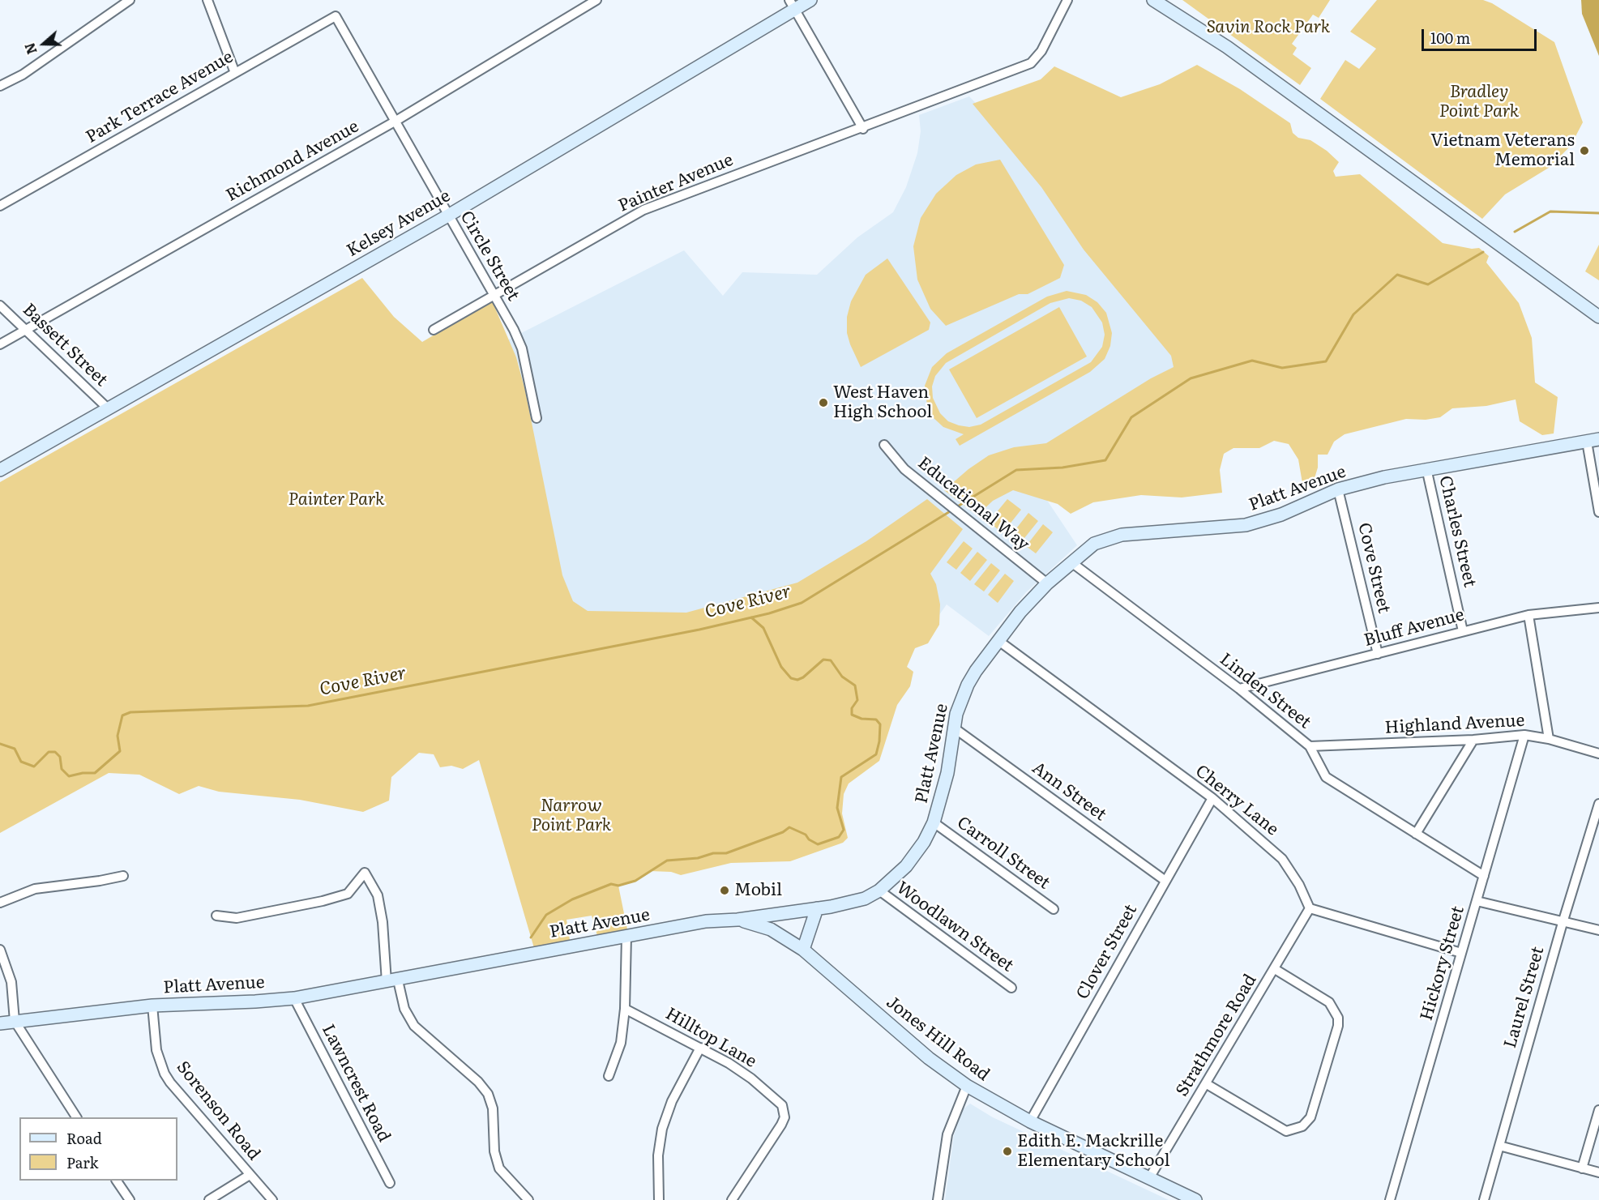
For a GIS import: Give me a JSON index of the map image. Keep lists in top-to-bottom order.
{
  "streets": {
    "main road": ["Kelsey Avenue", "Platt Avenue", "Jones Hill Road"],
    "street": [
      "Park Terrace Avenue",
      "Richmond Avenue",
      "Painter Avenue",
      "Circle Street",
      "Bassett Street",
      "Educational Way",
      "Charles Street",
      "Cove Street",
      "Bluff Avenue",
      "Linden Street",
      "Highland Avenue",
      "Ann Street",
      "Cherry Lane",
      "Carroll Street",
      "Woodlawn Street",
      "Clover Street",
      "Hickory Street",
      "Laurel Street",
      "Strathmore Road",
      "Hilltop Lane",
      "Lawncrest Road",
      "Sorenson Road"
    ]
  },
  "crossings": [
    ["Park Terrace Avenue", "Circle Street"],
    ["Richmond Avenue", "Circle Street"],
    ["Richmond Avenue", "Bassett Street"],
    ["Painter Avenue", "Circle Street"],
    ["Kelsey Avenue", "Circle Street"],
    ["Kelsey Avenue", "Bassett Street"],
    ["Platt Avenue", "Educational Way"],
    ["Platt Avenue", "Charles Street"],
    ["Platt Avenue", "Cove Street"],
    ["Platt Avenue", "Linden Street"],
    ["Platt Avenue", "Ann Street"],
    ["Platt Avenue", "Cherry Lane"],
    ["Platt Avenue", "Carroll Street"],
    ["Platt Avenue", "Woodlawn Street"],
    ["Platt Avenue", "Jones Hill Road"],
    ["Platt Avenue", "Lawncrest Road"],
    ["Platt Avenue", "Sorenson Road"],
    ["Charles Street", "Bluff Avenue"],
    ["Cove Street", "Bluff Avenue"],
    ["Bluff Avenue", "Linden Street"],
    ["Linden Street", "Highland Avenue"],
    ["Linden Street", "Hickory Street"],
    ["Highland Avenue", "Hickory Street"],
    ["Ann Street", "Clover Street"],
    ["Cherry Lane", "Clover Street"],
    ["Cherry Lane", "Strathmore Road"],
    ["Clover Street", "Jones Hill Road"],
    ["Strathmore Road", "Jones Hill Road"]
  ],
  "water": ["Cove River"],
  "parks": [
    "Savin Rock Park",
    "Bradley Point Park",
    "Painter Park",
    "Narrow Point Park"
  ],
  "places": [
    "Vietnam Veterans Memorial",
    "West Haven High School",
    "Mobil",
    "Edith E. Mackrille Elementary School"
  ],
  "legend": ["Road", "Park"],
  "scale_bar": "100 m",
  "north": "left"
}
